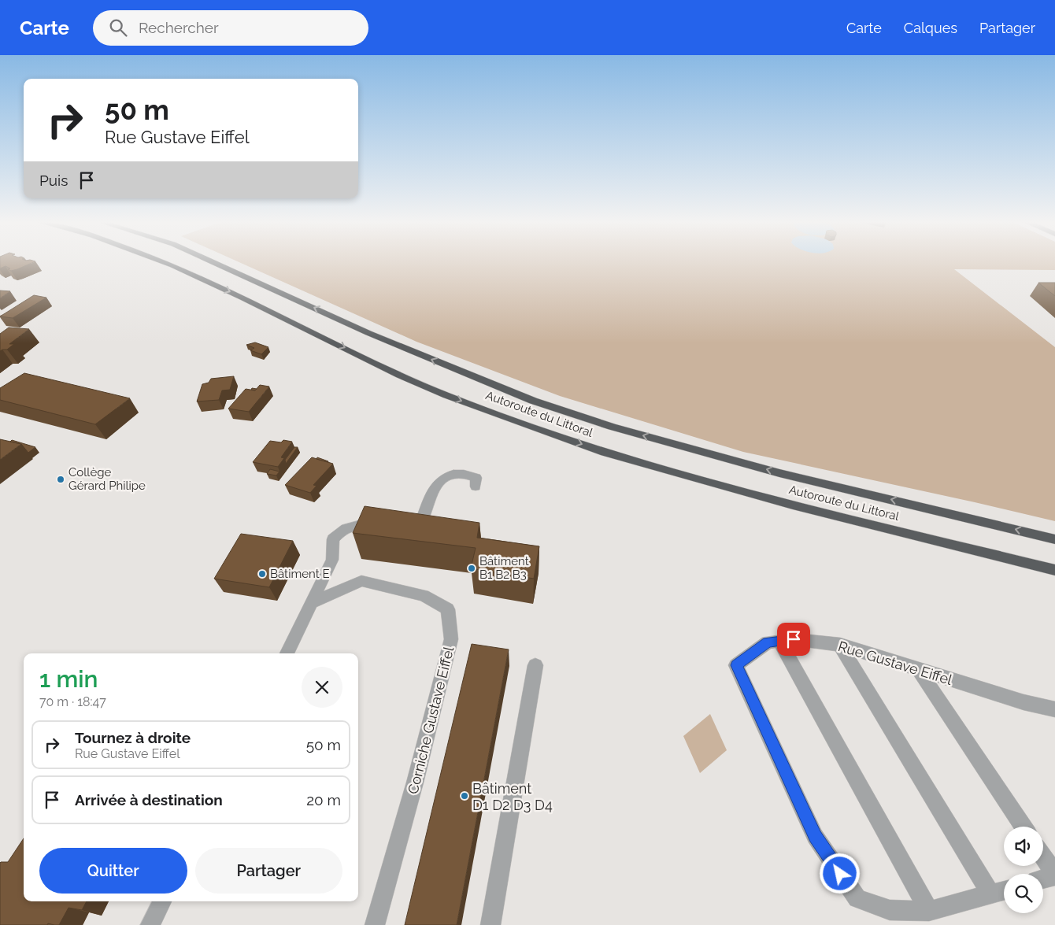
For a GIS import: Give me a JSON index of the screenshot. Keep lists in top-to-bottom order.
{
  "streets": {
    "highway": ["Autoroute du Littoral"],
    "street": ["Rue Gustave Eiffel", "Corniche Gustave Eiffel"]
  },
  "places": [
    "Collège Gérard Philipe",
    "Bâtiment B1 B2 B3",
    "Bâtiment E",
    "Bâtiment D1 D2 D3 D4"
  ],
  "page": {
    "header": "Carte",
    "search": "Rechercher",
    "nav": ["Carte", "Calques", "Partager"],
    "turn": ["50 m", "Rue Gustave Eiffel"],
    "then": "Puis",
    "heading": ["1 min", "70 m · 18:47"],
    "list": [
      {
        "name": "Tournez à droite",
        "note": "Rue Gustave Eiffel",
        "value": "50 m"
      },
      {
        "name": "Arrivée à destination",
        "value": "20 m"
      }
    ],
    "buttons": ["Quitter", "Partager"]
  }
}
